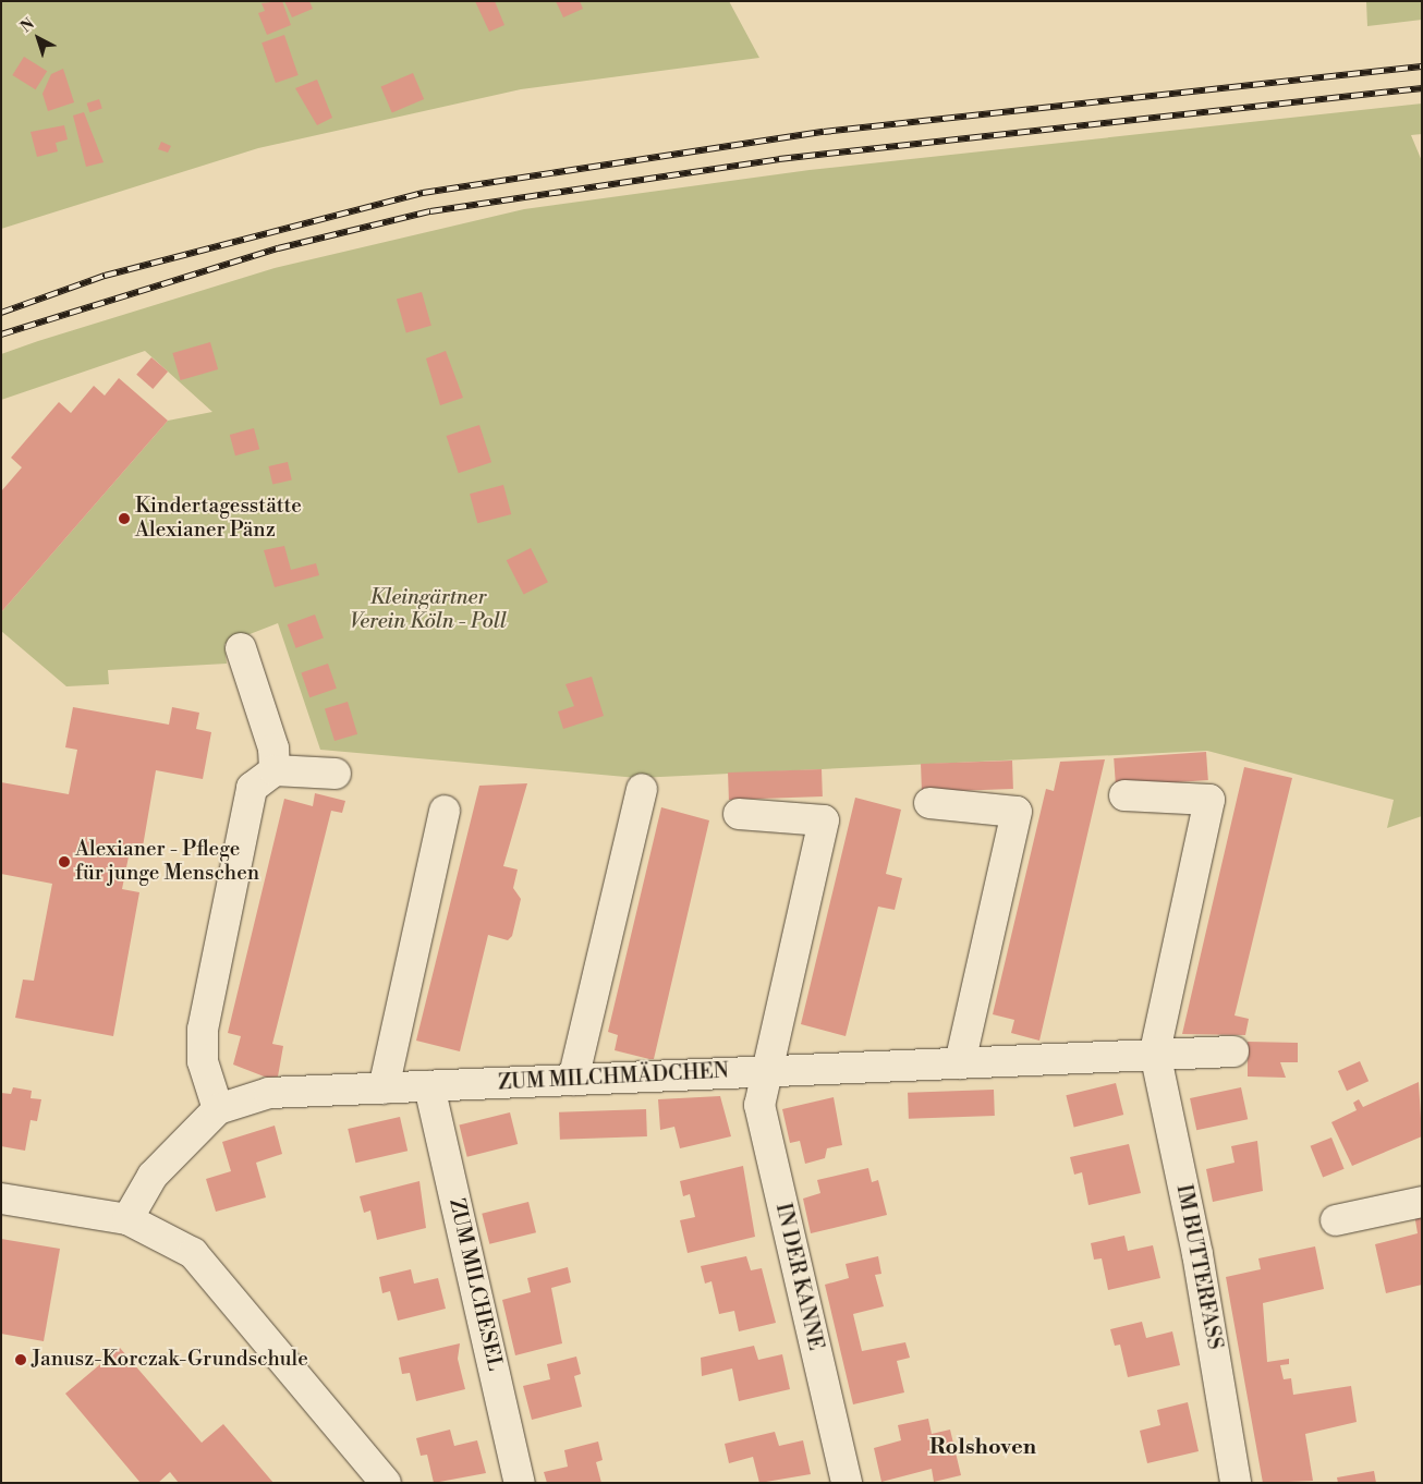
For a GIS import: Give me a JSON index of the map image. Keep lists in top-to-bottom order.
{
  "streets": {
    "street": [
      "ZUM MILCHMÄDCHEN",
      "IM BUTTERFASS",
      "IN DER KANNE",
      "ZUM MILCHESEL"
    ]
  },
  "crossings": [
    ["ZUM MILCHMÄDCHEN", "IM BUTTERFASS"],
    ["ZUM MILCHMÄDCHEN", "IN DER KANNE"],
    ["ZUM MILCHMÄDCHEN", "ZUM MILCHESEL"]
  ],
  "districts": ["Rolshoven"],
  "parks": ["Kleingärtner Verein Köln - Poll"],
  "places": ["Kindertagesstätte Alexianer Pänz", "Alexianer - Pflege für junge Menschen", "Janusz-Korczak-Grundschule"],
  "north": "top left"
}
